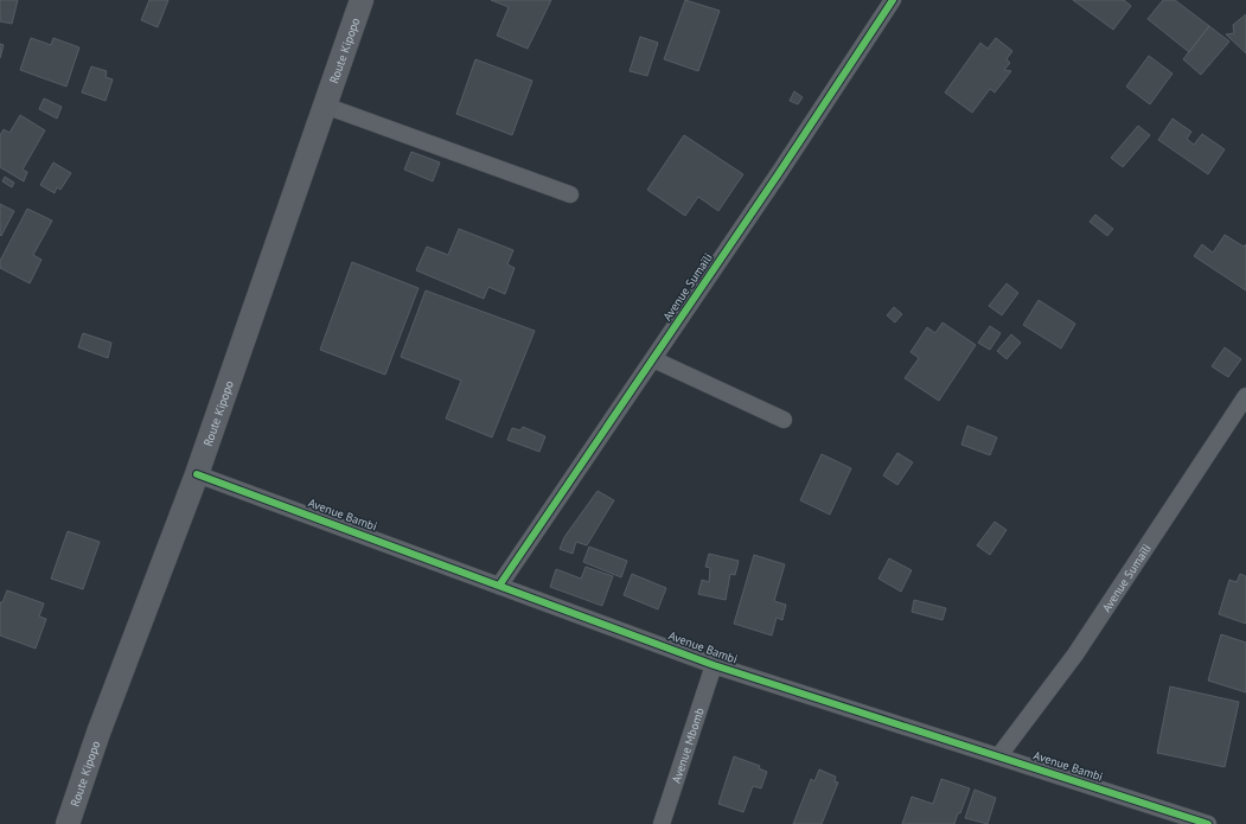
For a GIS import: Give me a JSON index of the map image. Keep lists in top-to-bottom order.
{
  "streets": {
    "main road": ["Route Kipopo"],
    "street": ["Avenue Sumaïli", "Avenue Bambi", "Avenue Mbomb"]
  },
  "crossings": [
    ["Route Kipopo", "Avenue Bambi"],
    ["Avenue Sumaïli", "Avenue Bambi"],
    ["Avenue Bambi", "Avenue Mbomb"]
  ]
}
